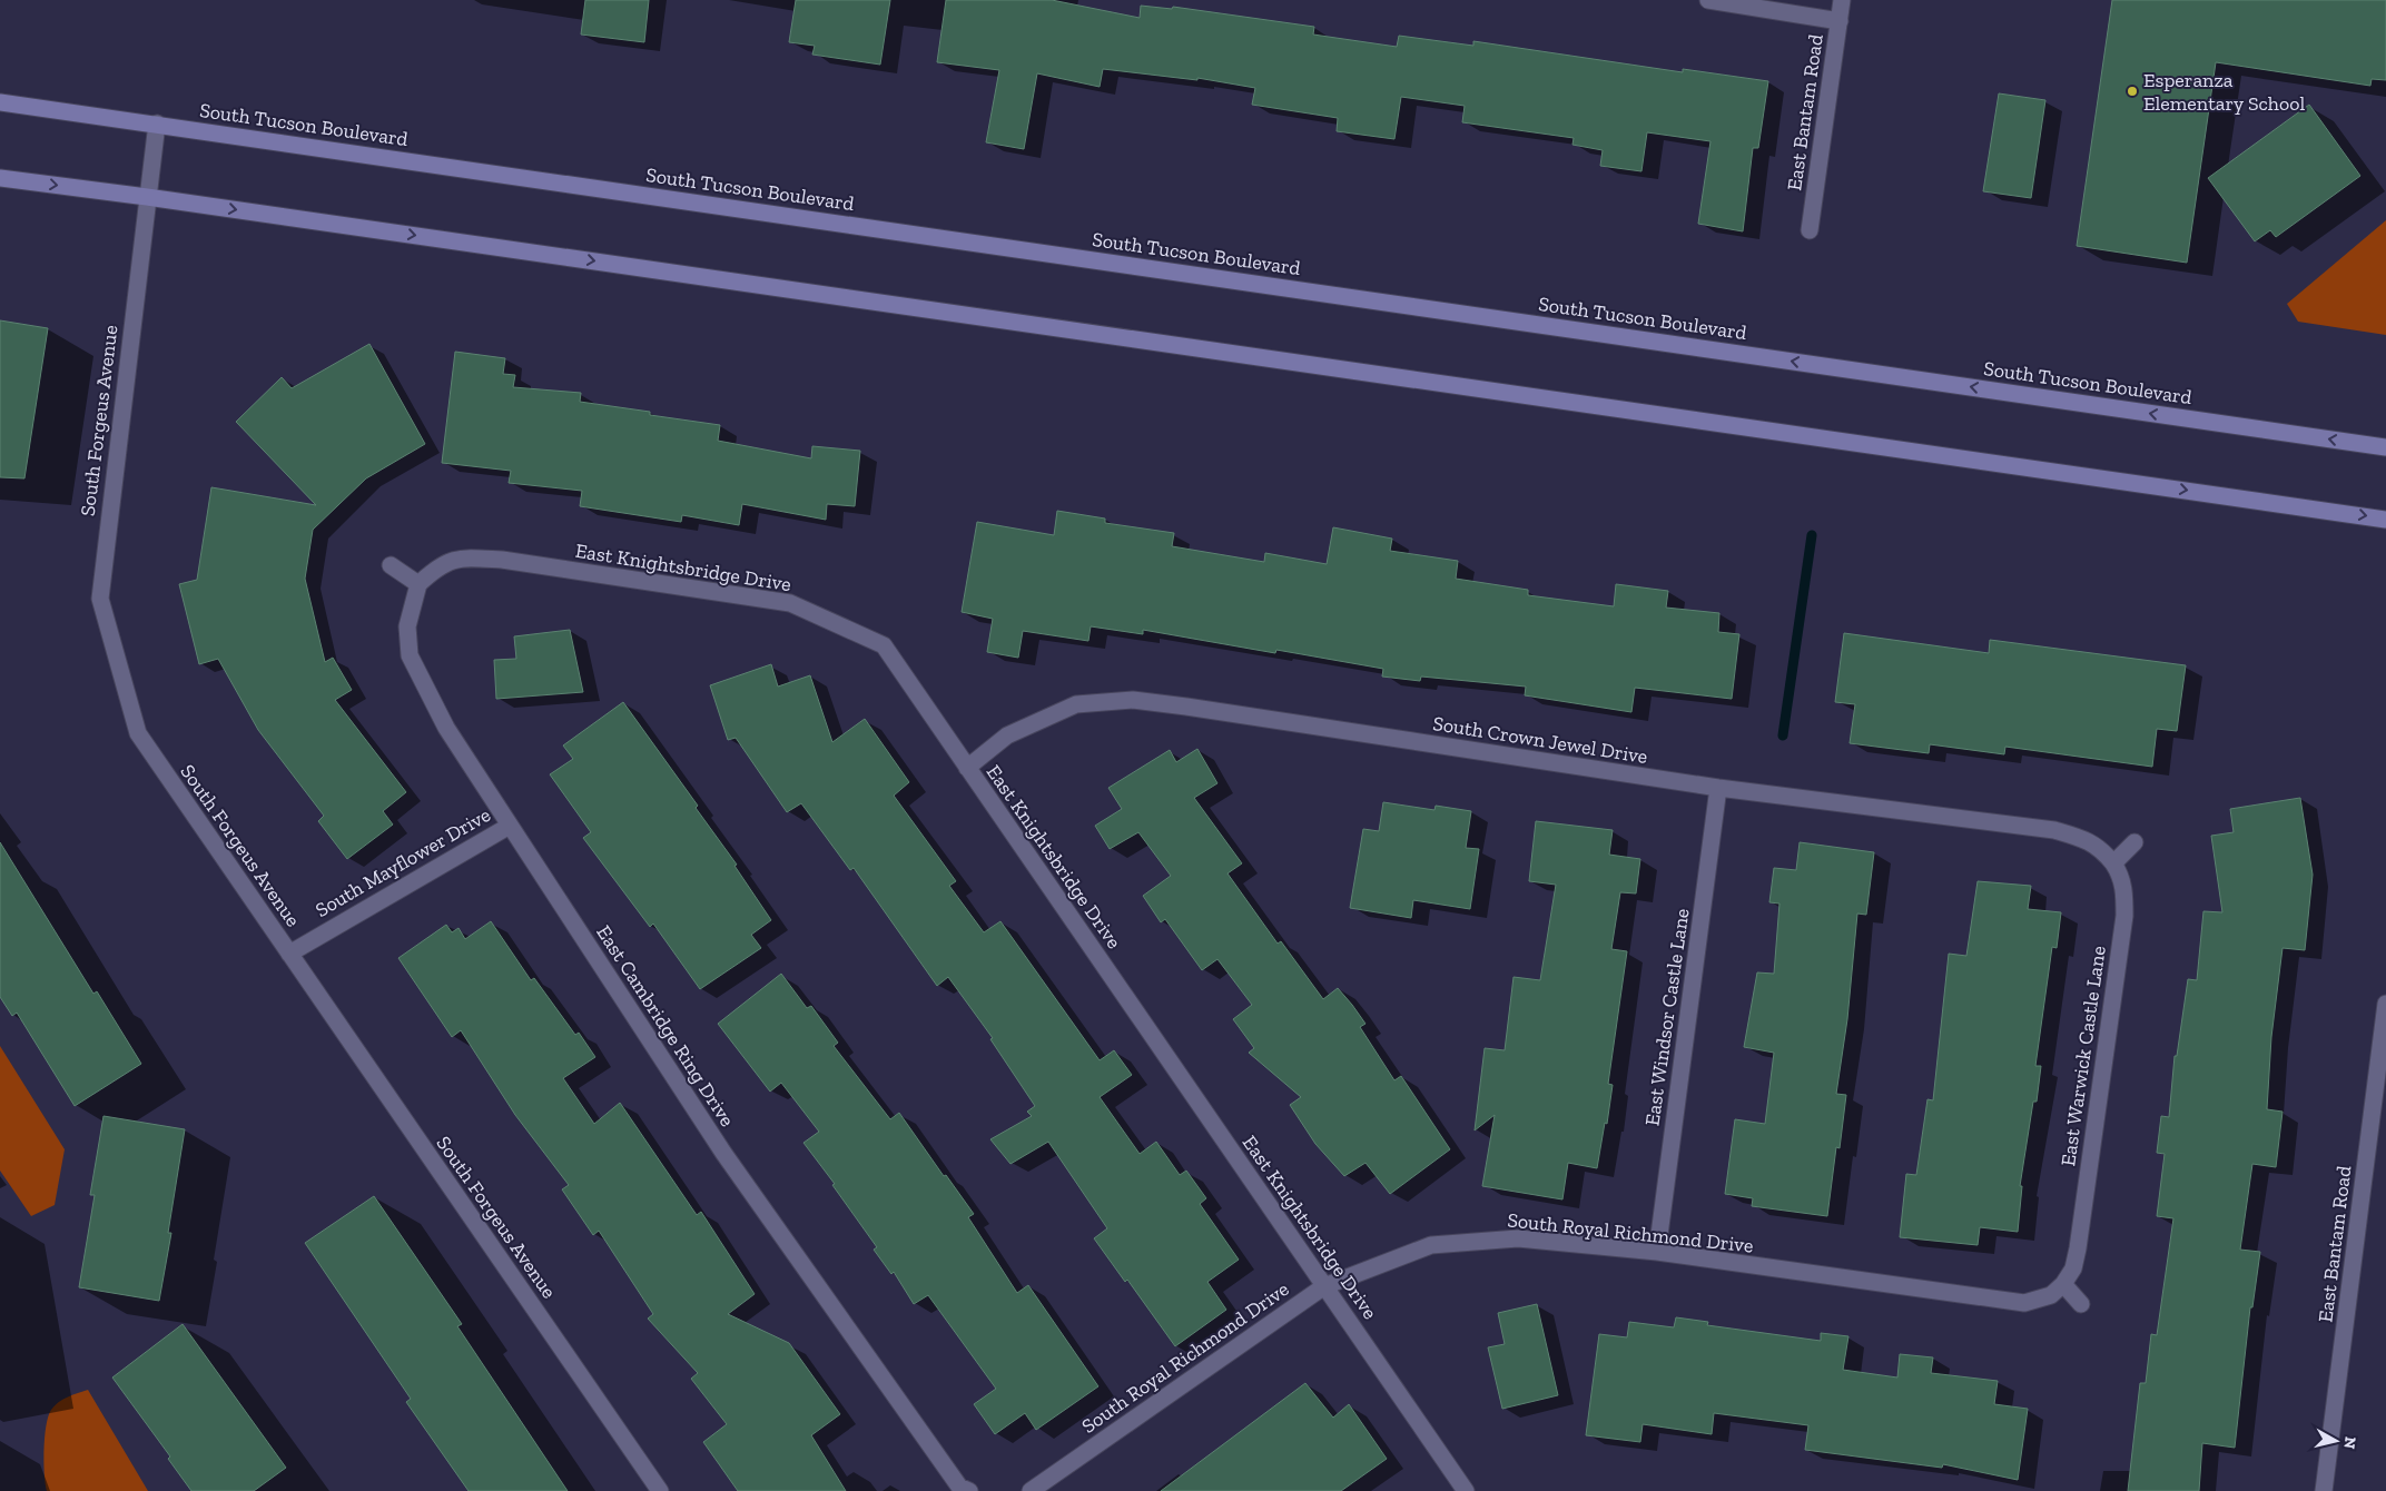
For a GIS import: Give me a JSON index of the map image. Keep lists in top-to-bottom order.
{
  "streets": {
    "main road": ["South Tucson Boulevard"],
    "street": [
      "East Bantam Road",
      "South Forgeus Avenue",
      "East Knightsbridge Drive",
      "South Crown Jewel Drive",
      "South Mayflower Drive",
      "East Windsor Castle Lane",
      "East Cambridge Ring Drive",
      "East Warwick Castle Lane",
      "South Royal Richmond Drive"
    ]
  },
  "crossings": [
    ["South Tucson Boulevard", "South Forgeus Avenue"],
    ["South Forgeus Avenue", "South Mayflower Drive"],
    ["East Knightsbridge Drive", "South Crown Jewel Drive"],
    ["East Knightsbridge Drive", "East Cambridge Ring Drive"],
    ["East Knightsbridge Drive", "South Royal Richmond Drive"],
    ["South Crown Jewel Drive", "East Windsor Castle Lane"],
    ["South Crown Jewel Drive", "East Warwick Castle Lane"],
    ["South Mayflower Drive", "East Cambridge Ring Drive"],
    ["East Windsor Castle Lane", "South Royal Richmond Drive"],
    ["East Warwick Castle Lane", "South Royal Richmond Drive"]
  ],
  "places": ["Esperanza Elementary School"],
  "north": "right"
}
